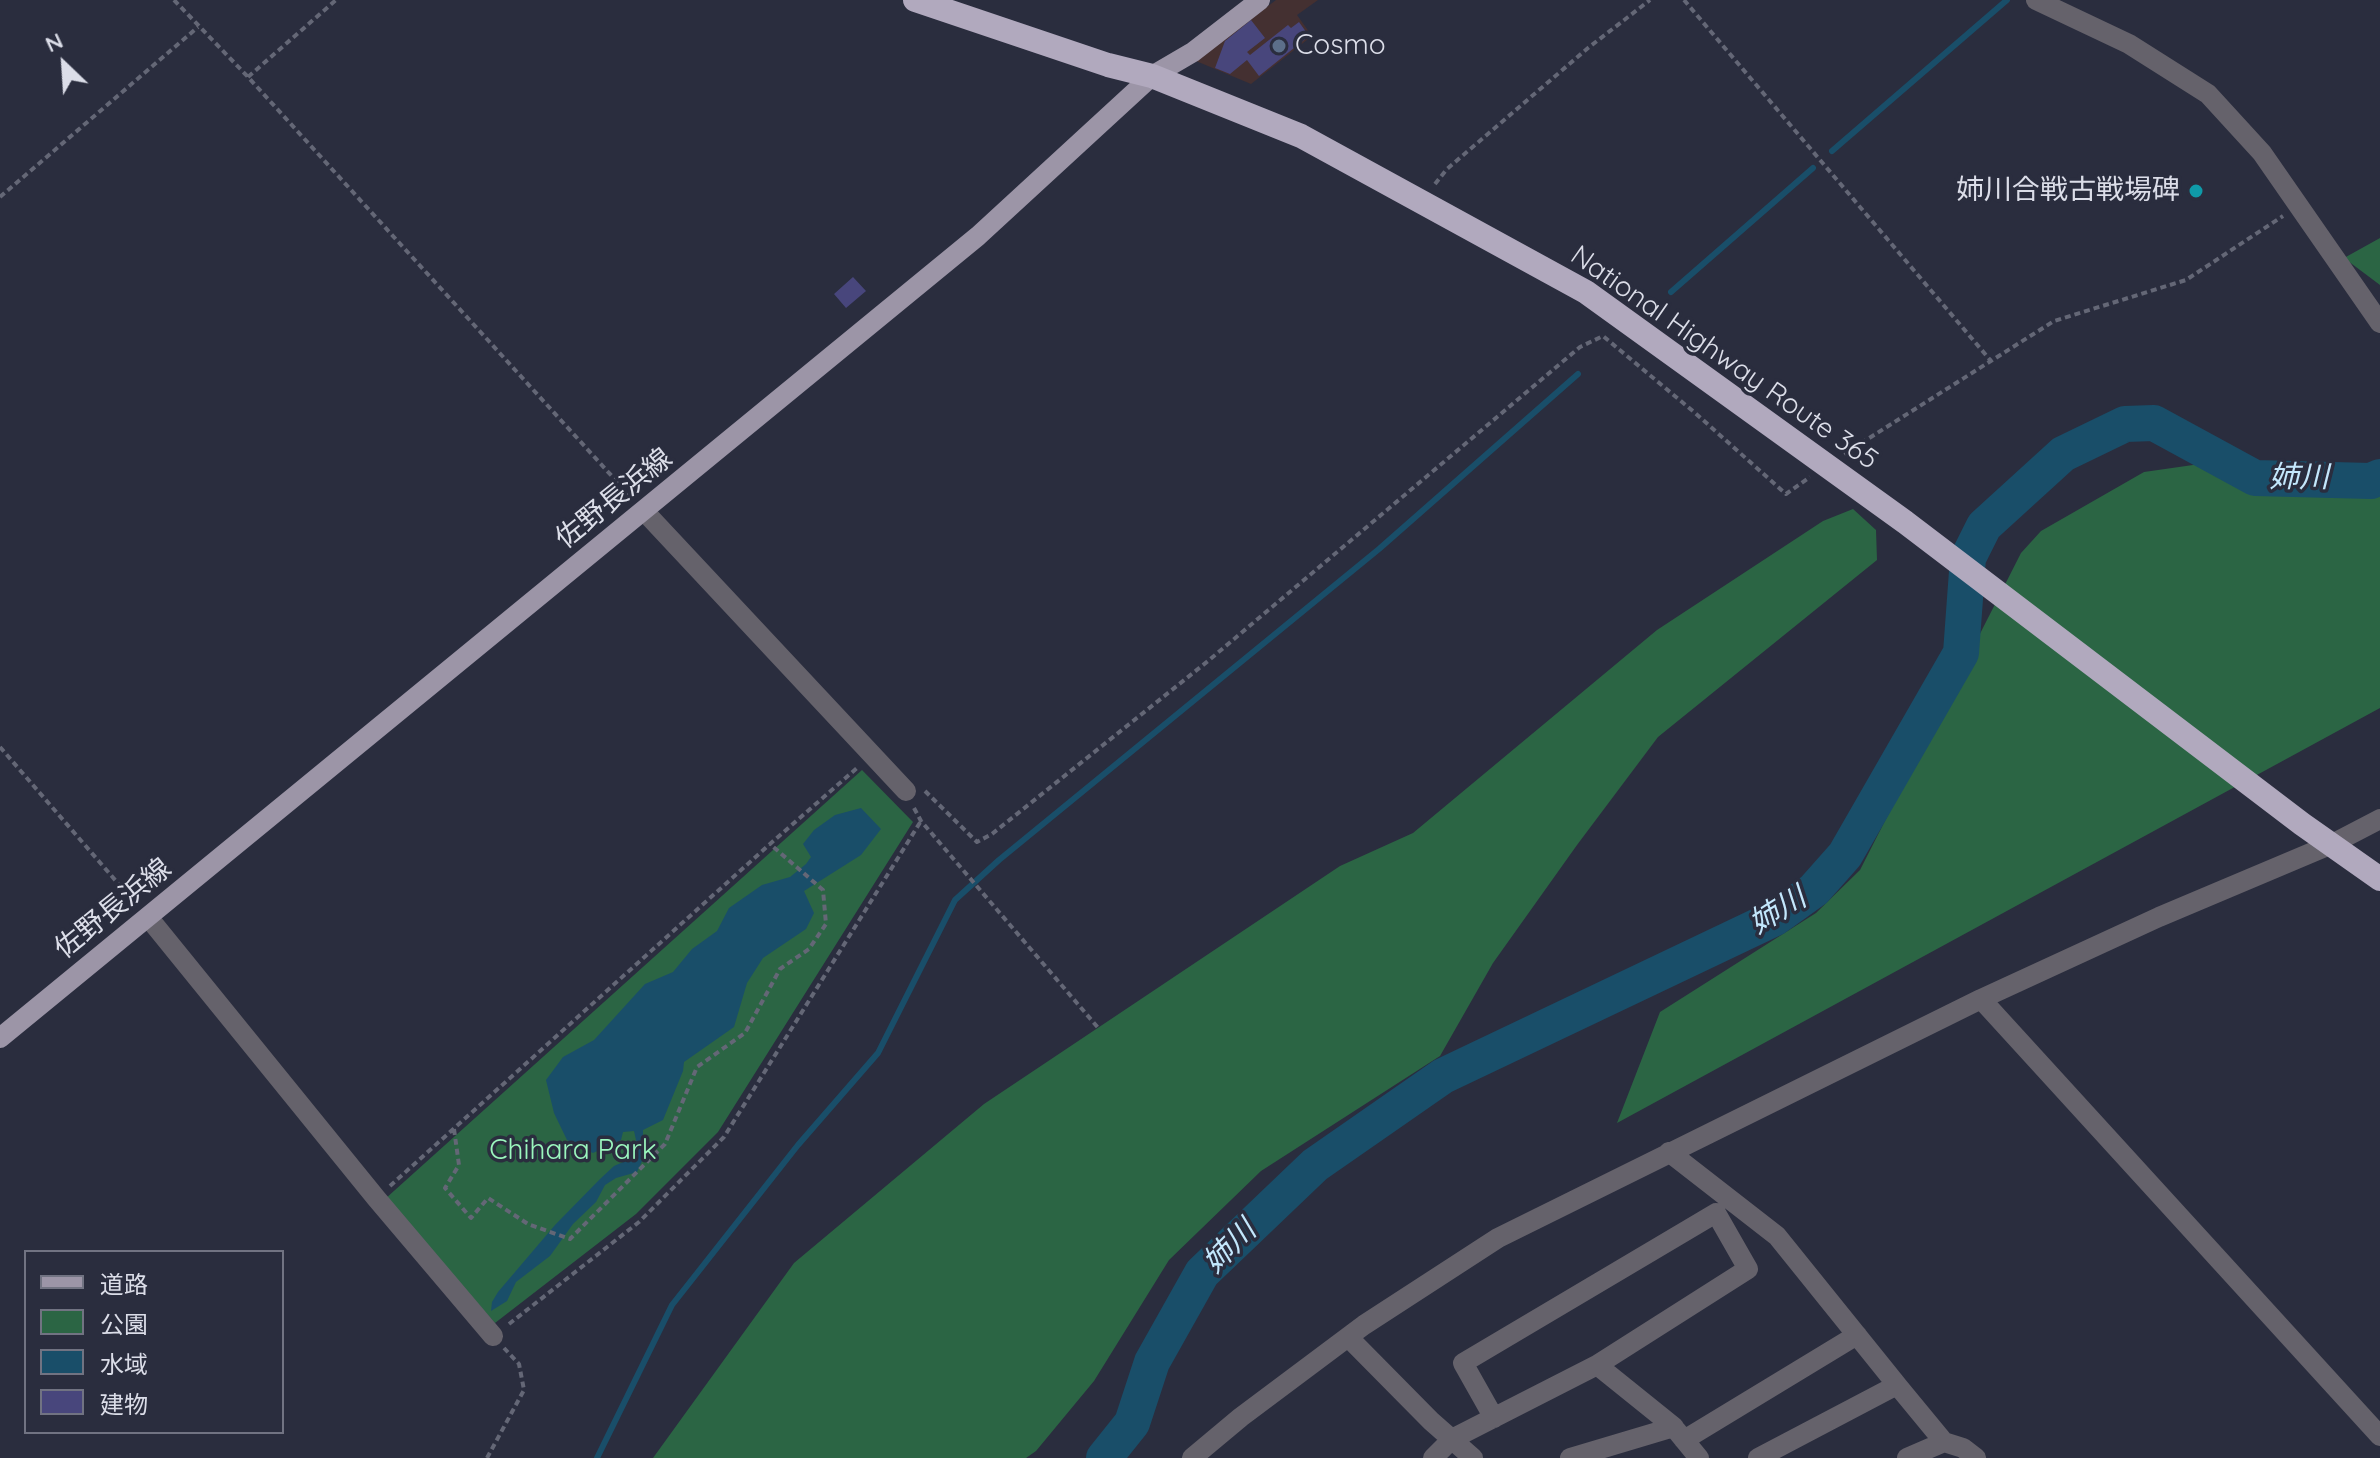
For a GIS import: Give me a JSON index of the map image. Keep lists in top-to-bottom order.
{
  "streets": {
    "highway": ["National Highway Route 365"],
    "main road": ["佐野長浜線"]
  },
  "crossings": [
    ["National Highway Route 365", "佐野長浜線"]
  ],
  "water": ["姉川"],
  "parks": ["Chihara Park"],
  "places": ["Cosmo", "姉川合戦古戦場碑"],
  "legend": [
    "道路",
    "公園",
    "水域",
    "建物"
  ],
  "north": "top left"
}
